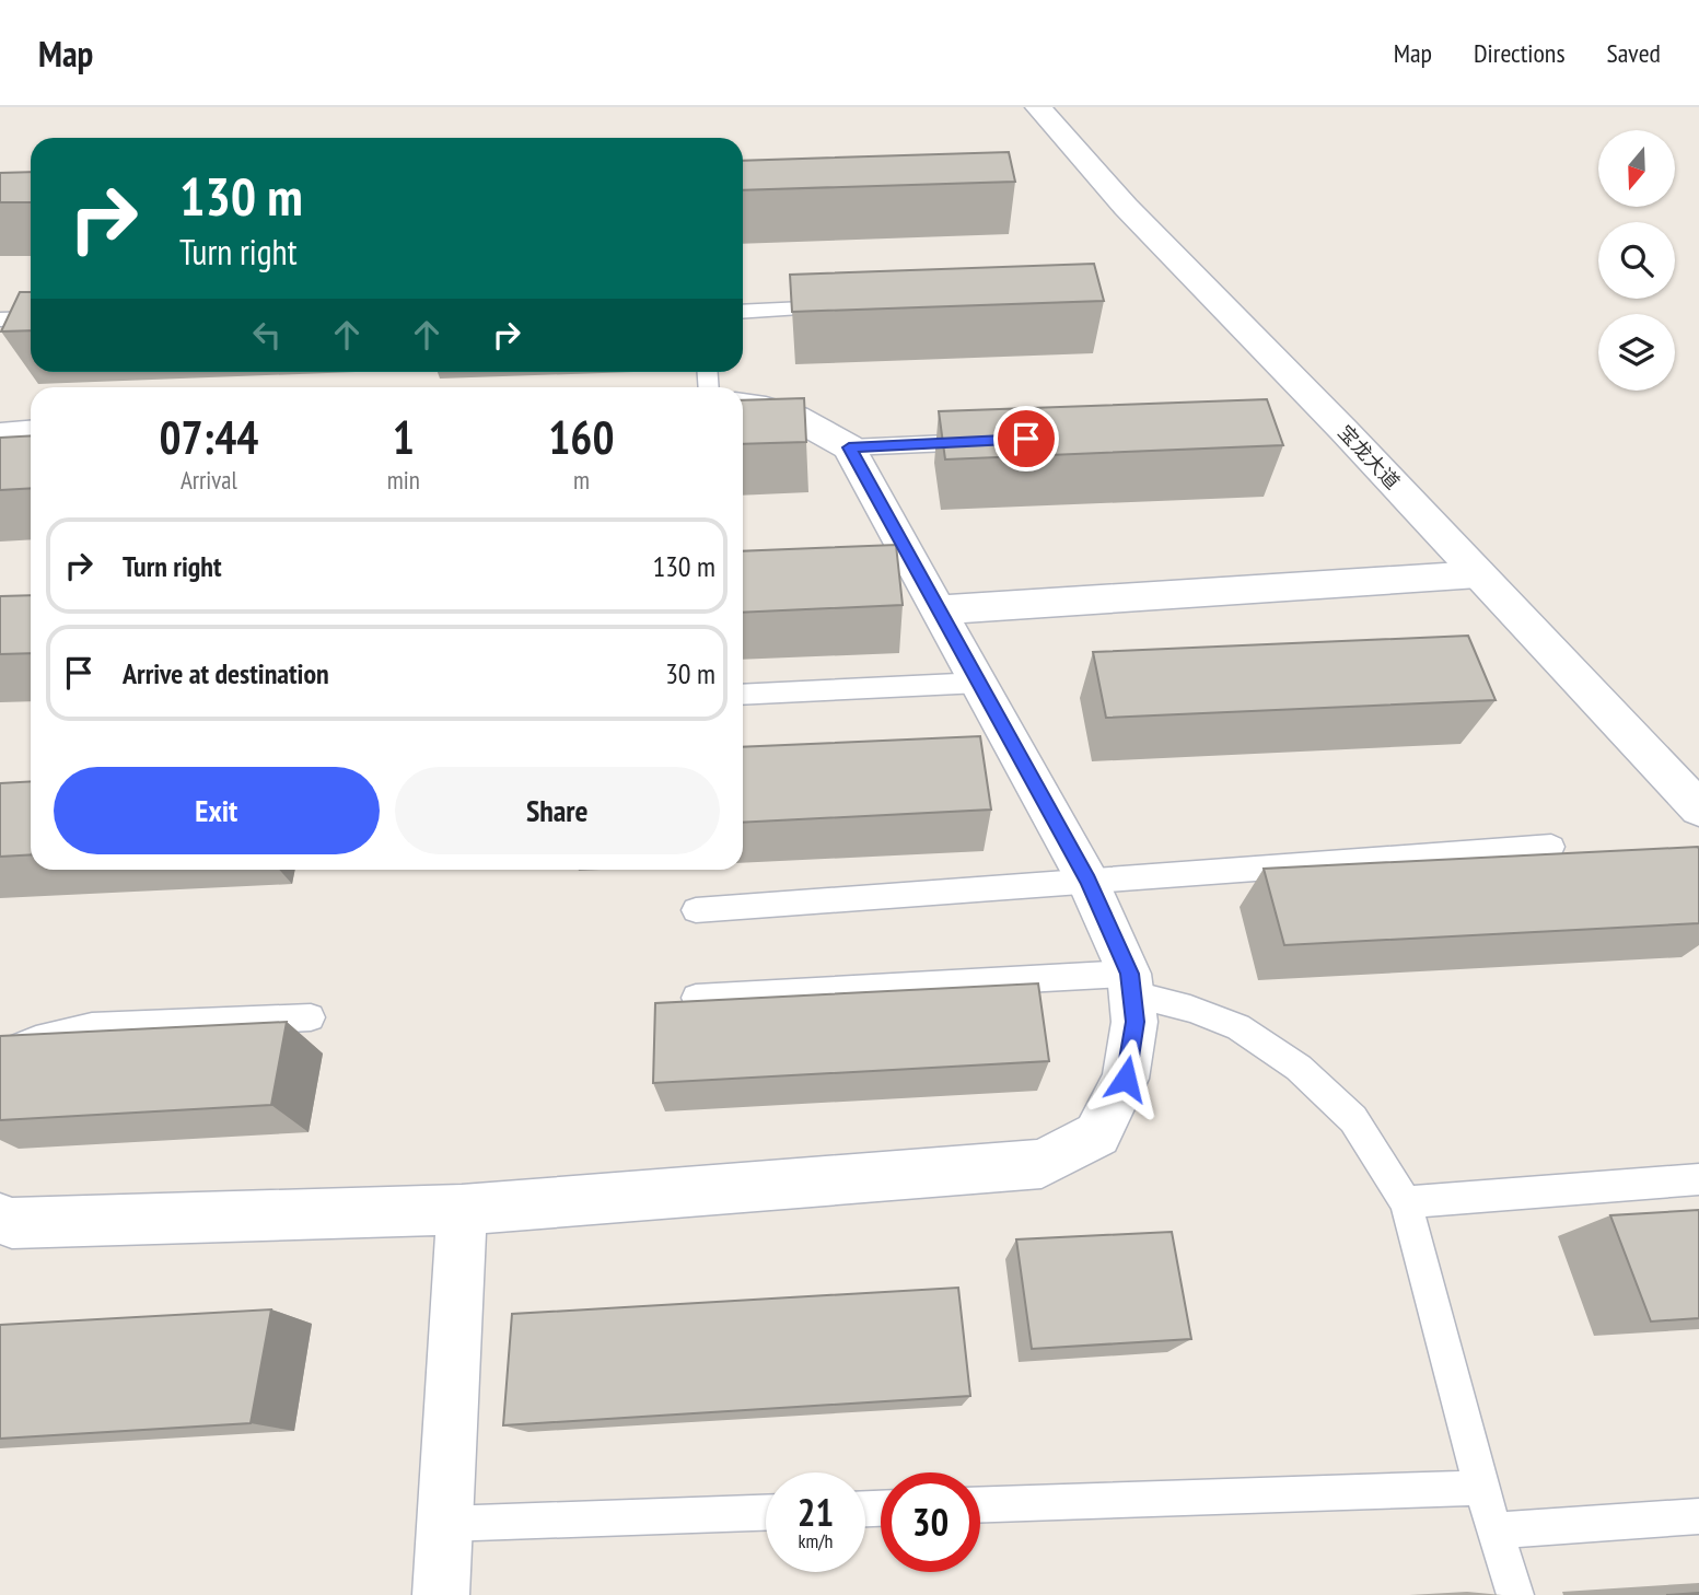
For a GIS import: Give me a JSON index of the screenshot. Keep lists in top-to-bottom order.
{
  "streets": {
    "street": ["宝龙大道"]
  },
  "north": "bottom",
  "page": {
    "header": "Map",
    "nav": ["Map", "Directions", "Saved"],
    "turn": ["130 m", "Turn right"],
    "eta": [
      "07:44",
      "Arrival",
      "1",
      "min",
      "160",
      "m"
    ],
    "list": [
      {
        "name": "Turn right",
        "value": "130 m"
      },
      {
        "name": "Arrive at destination",
        "value": "30 m"
      }
    ],
    "buttons": ["Exit", "Share"],
    "speed": "21 km/h",
    "limit": "30"
  }
}
